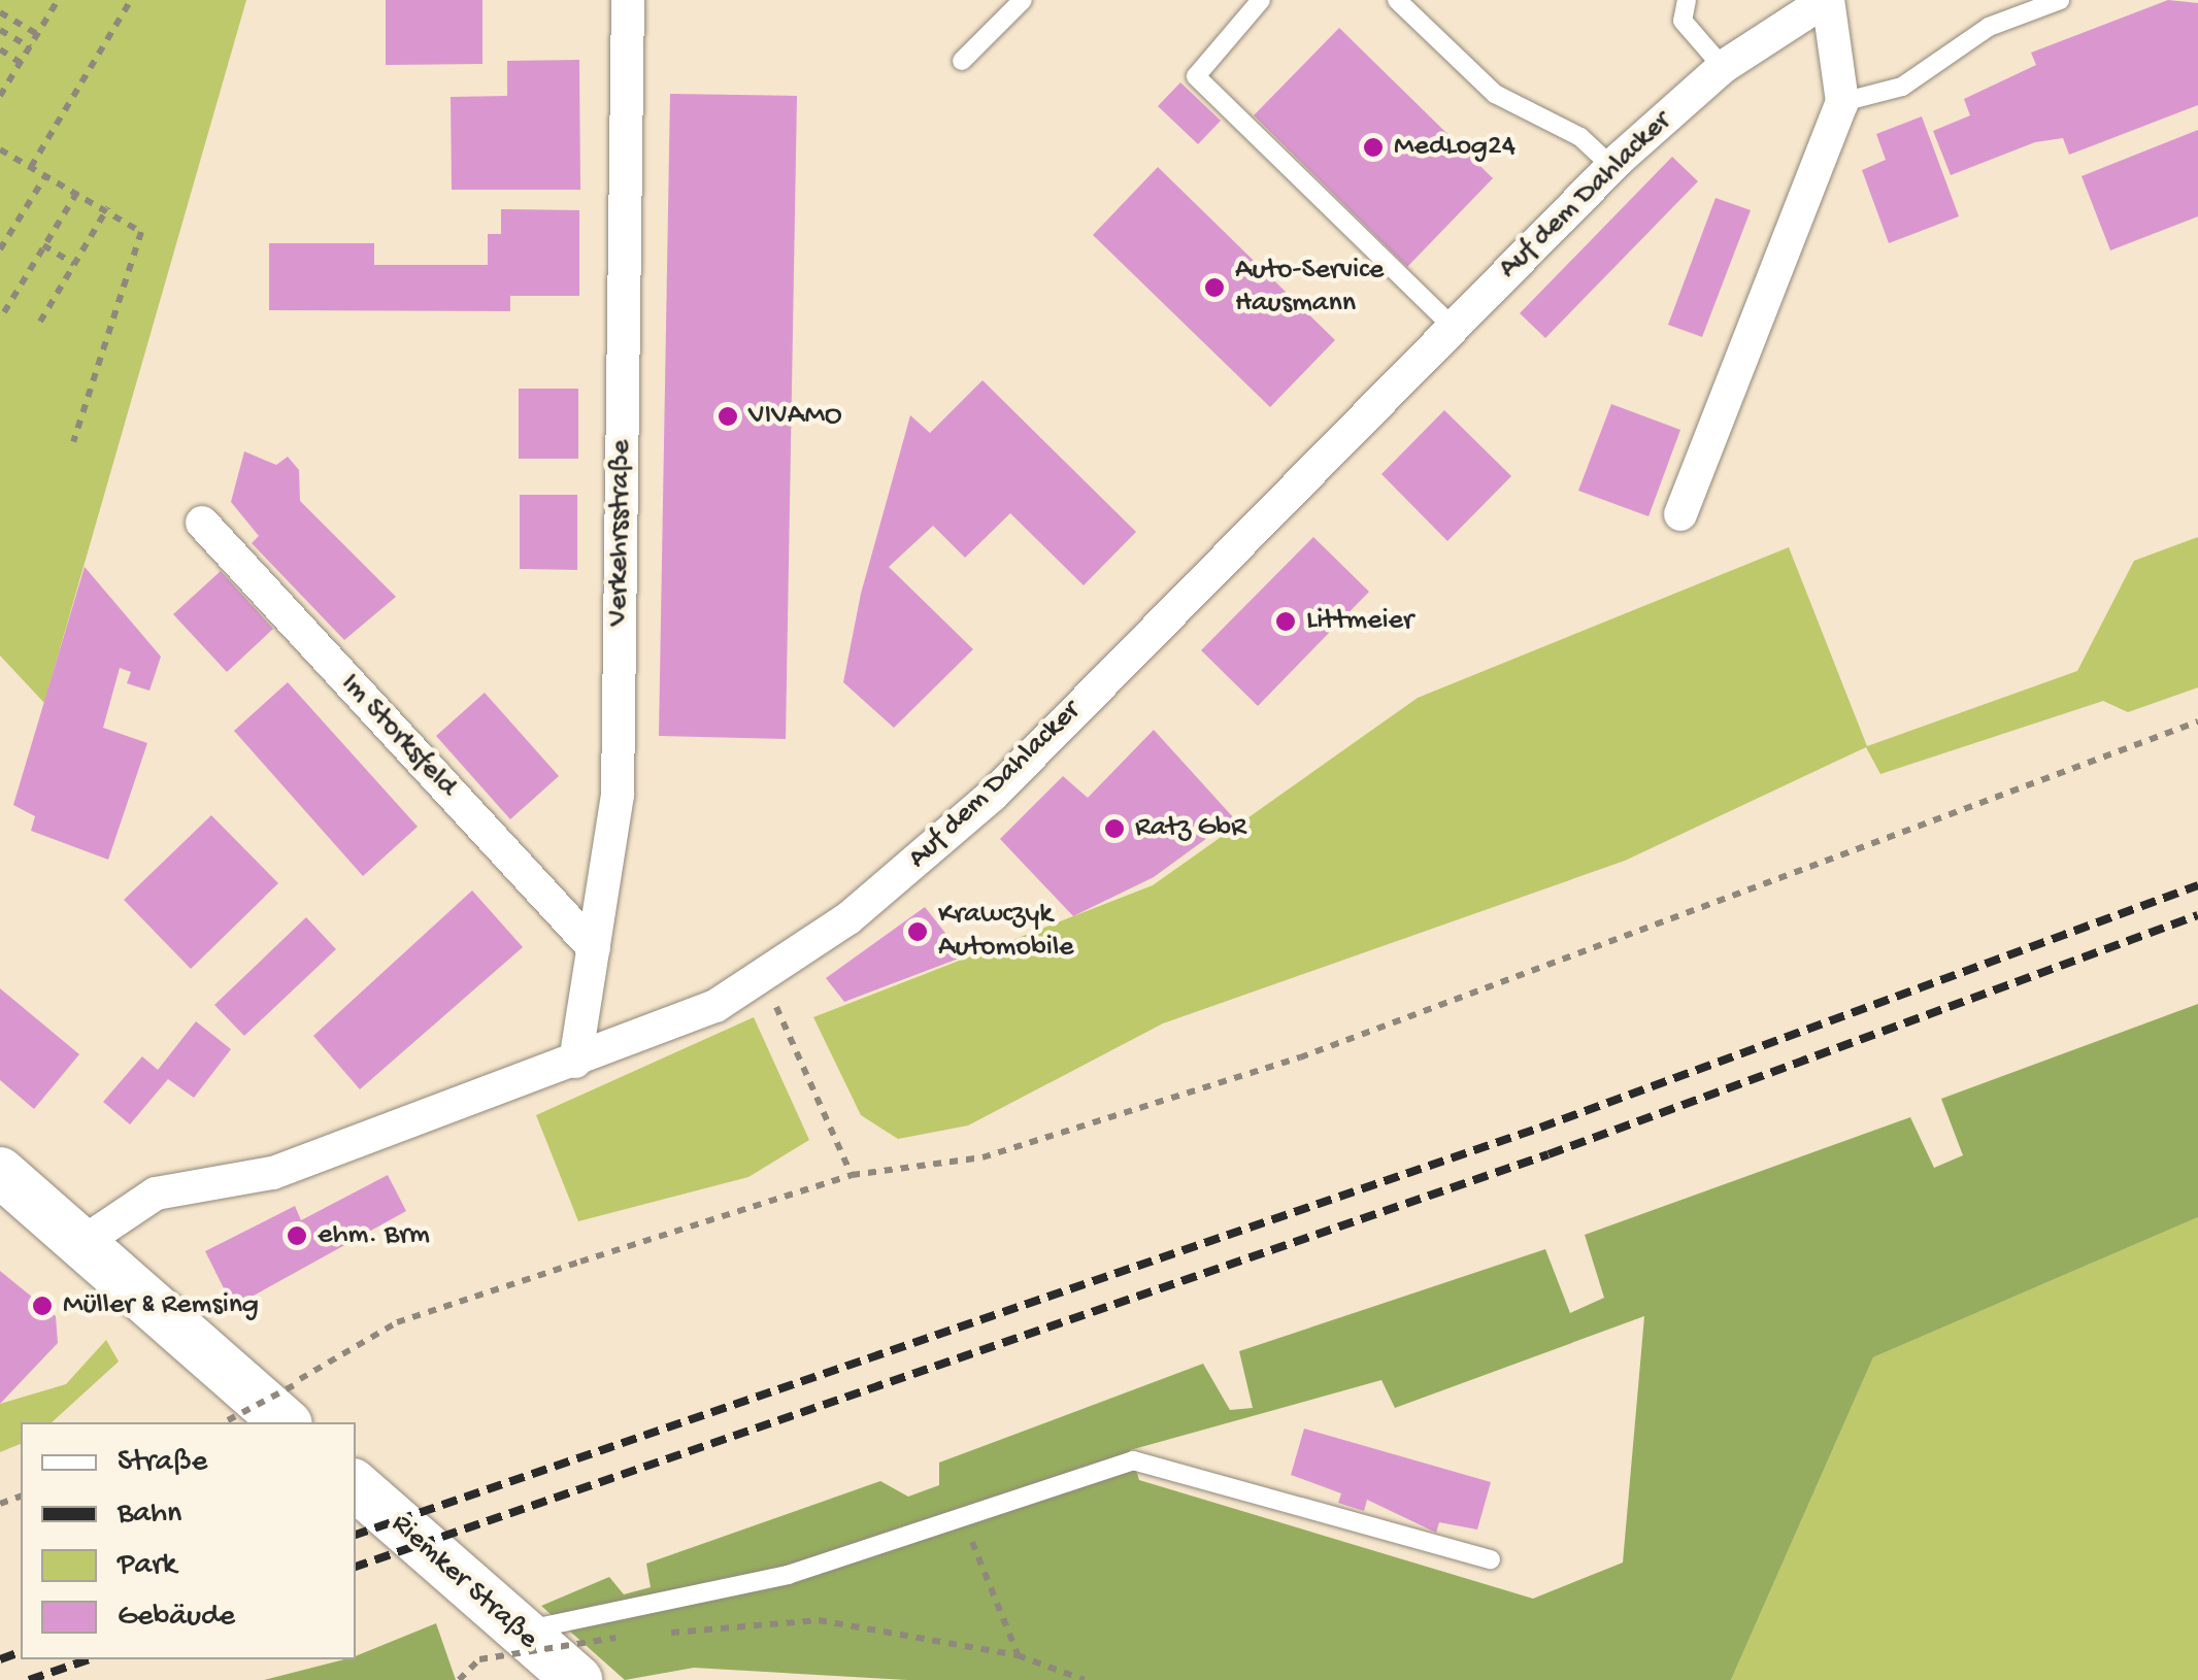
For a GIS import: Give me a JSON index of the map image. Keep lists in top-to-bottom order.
{
  "streets": {
    "street": [
      "Auf dem Dahlacker",
      "Verkehrsstraße",
      "Im Storksfeld",
      "Riemker Straße"
    ]
  },
  "crossings": [
    ["Auf dem Dahlacker", "Verkehrsstraße"],
    ["Verkehrsstraße", "Im Storksfeld"]
  ],
  "places": [
    "MedLog24",
    "Auto-Service Hausmann",
    "VIVAMO",
    "Littmeier",
    "Ratz GbR",
    "Krawczyk Automobile",
    "ehm. Brm",
    "Müller & Remsing"
  ],
  "legend": [
    "Straße",
    "Bahn",
    "Park",
    "Gebäude"
  ]
}
